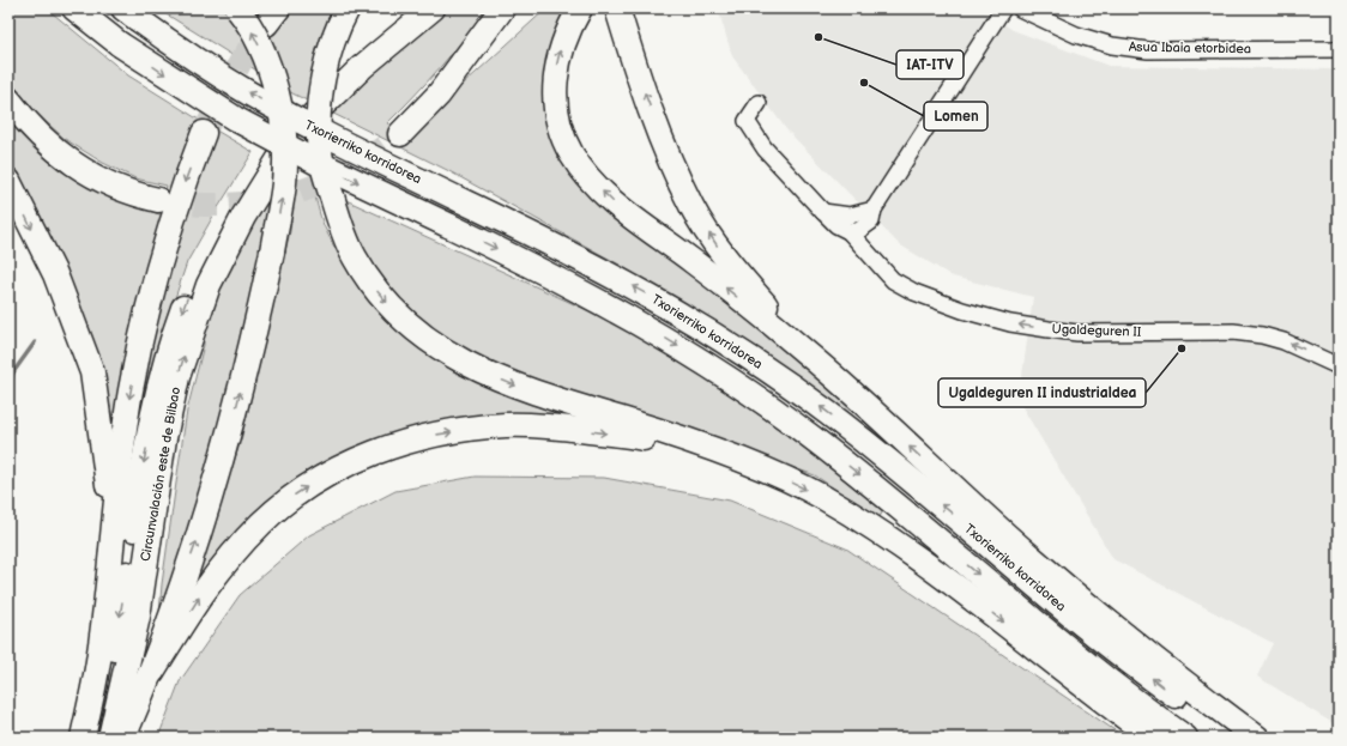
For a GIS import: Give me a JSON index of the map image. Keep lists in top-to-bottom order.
{
  "streets": {
    "highway": ["Txorierriko korridorea", "Circunvalación este de Bilbao"],
    "street": ["Asua Ibaia etorbidea", "Ugaldeguren II"]
  },
  "one_way": ["Ugaldeguren II"],
  "places": ["IAT-ITV", "Lomen", "Ugaldeguren II industrialdea"]
}
